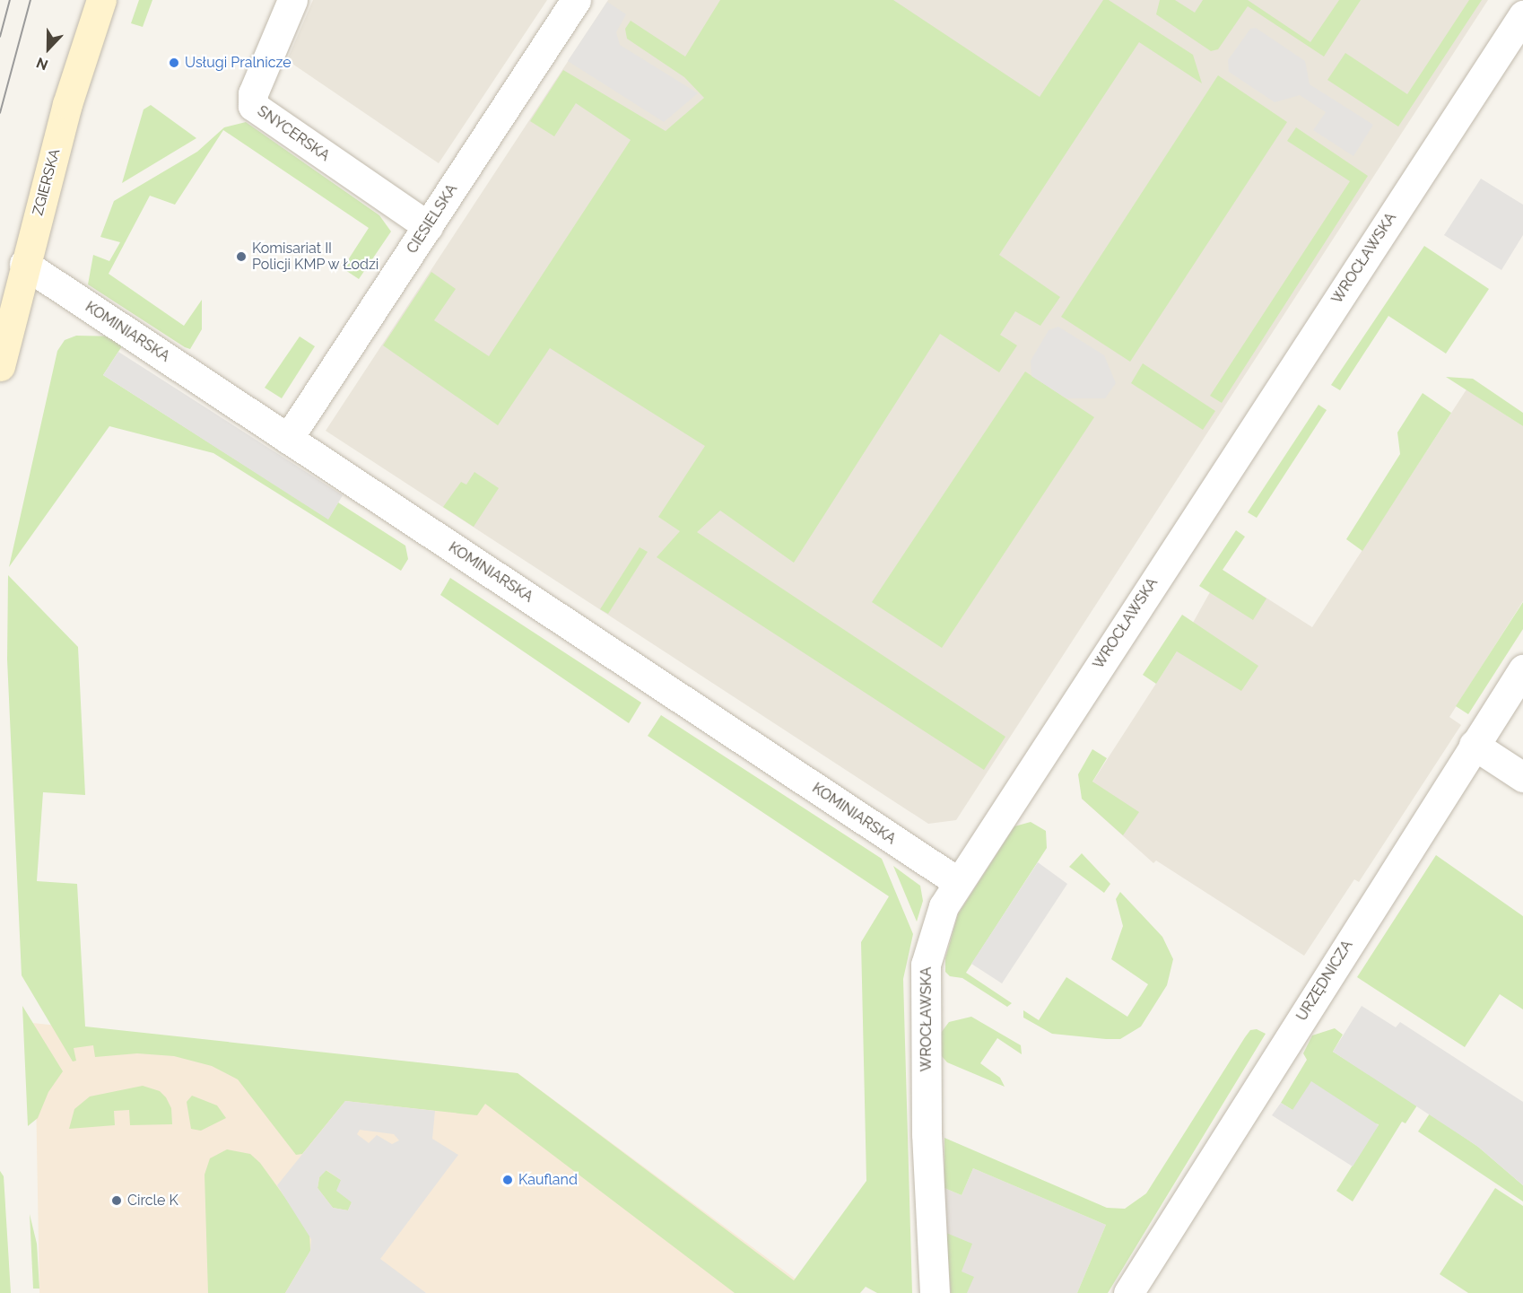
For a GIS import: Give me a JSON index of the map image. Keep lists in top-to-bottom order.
{
  "streets": {
    "main road": ["ZGIERSKA"],
    "street": [
      "SNYCERSKA",
      "CIESIELSKA",
      "WROCŁAWSKA",
      "KOMINIARSKA",
      "URZĘDNICZA"
    ]
  },
  "crossings": [
    ["SNYCERSKA", "CIESIELSKA"],
    ["ZGIERSKA", "KOMINIARSKA"],
    ["CIESIELSKA", "KOMINIARSKA"],
    ["WROCŁAWSKA", "KOMINIARSKA"]
  ],
  "places": [
    "Usługi Pralnicze",
    "Komisariat II Policji KMP w Łodzi",
    "Kaufland",
    "Circle K"
  ],
  "north": "bottom"
}
